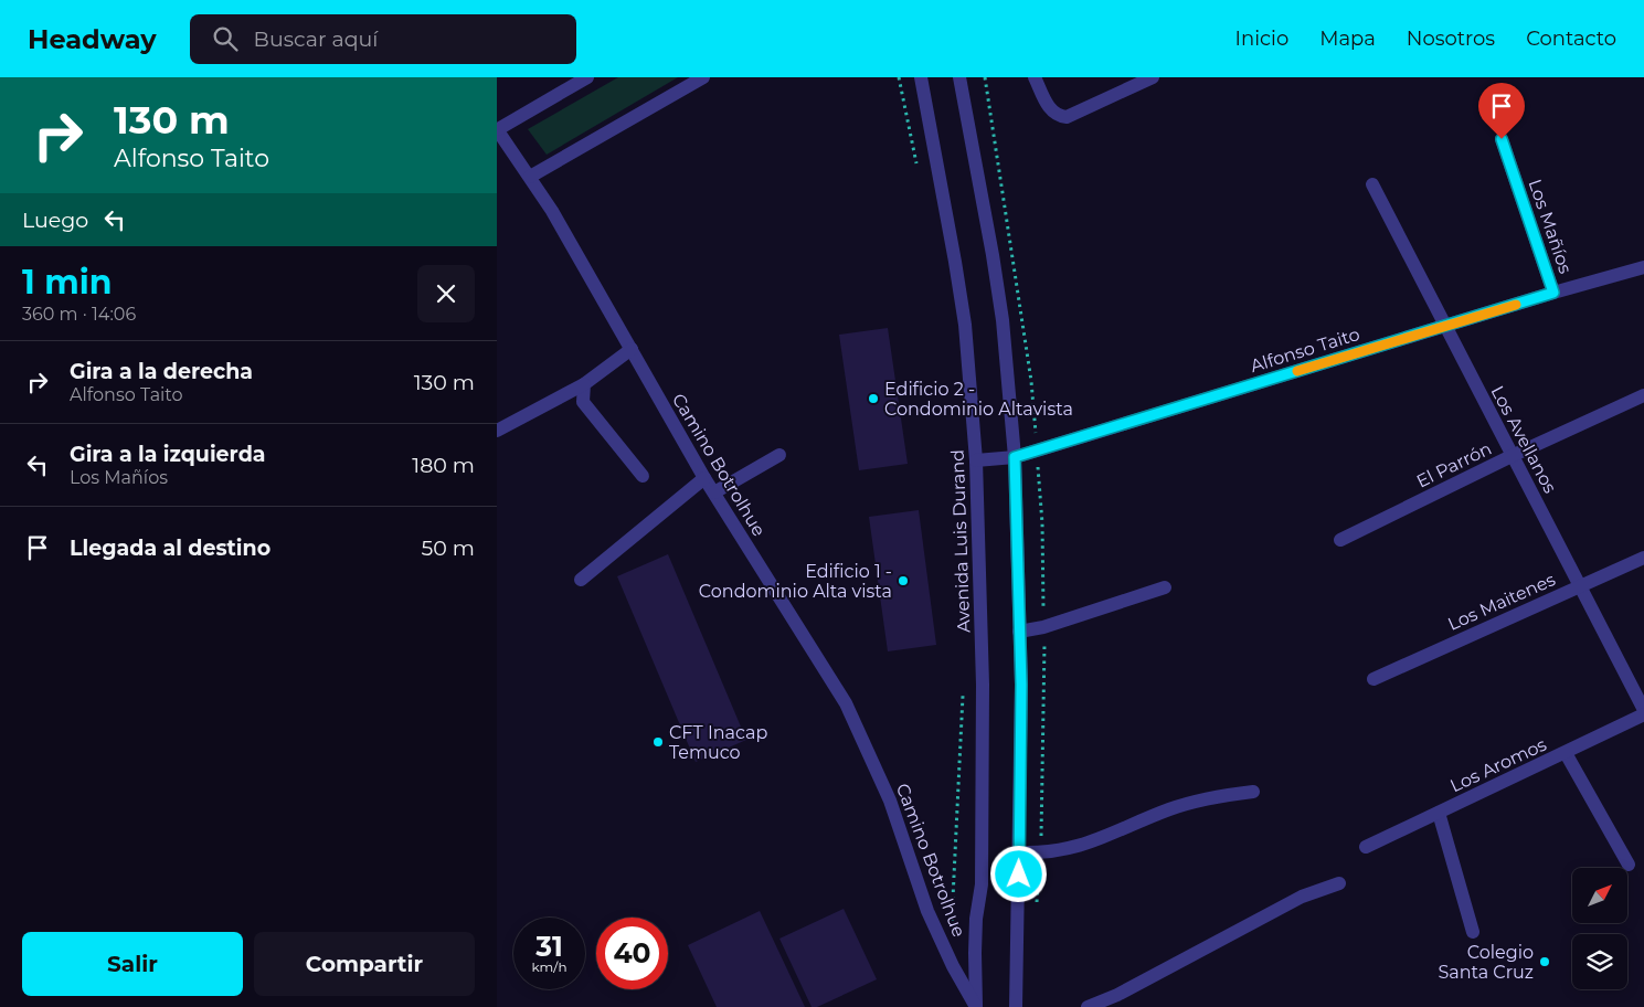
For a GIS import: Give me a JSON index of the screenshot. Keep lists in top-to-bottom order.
{
  "streets": {
    "street": [
      "Los Mañíos",
      "Alfonso Taito",
      "Los Avellanos",
      "Camino Botrolhue",
      "El Parrón",
      "Avenida Luis Durand",
      "Los Maitenes",
      "Los Aromos"
    ]
  },
  "crossings": [
    ["Los Mañíos", "Alfonso Taito"],
    ["Alfonso Taito", "Los Avellanos"],
    ["Alfonso Taito", "Avenida Luis Durand"],
    ["Los Avellanos", "El Parrón"],
    ["Los Avellanos", "Los Maitenes"],
    ["Los Avellanos", "Los Aromos"],
    ["Camino Botrolhue", "Avenida Luis Durand"]
  ],
  "places": [
    "Edificio 2 - Condominio Altavista",
    "Edificio 1 - Condominio Alta vista",
    "CFT Inacap Temuco",
    "Colegio Santa Cruz"
  ],
  "north": "top right",
  "page": {
    "header": "Headway",
    "search": "Buscar aquí",
    "nav": [
      "Inicio",
      "Mapa",
      "Nosotros",
      "Contacto"
    ],
    "turn": ["130 m", "Alfonso Taito"],
    "then": "Luego",
    "heading": ["1 min", "360 m · 14:06"],
    "list": [
      {
        "name": "Gira a la derecha",
        "note": "Alfonso Taito",
        "value": "130 m"
      },
      {
        "name": "Gira a la izquierda",
        "note": "Los Mañíos",
        "value": "180 m"
      },
      {
        "name": "Llegada al destino",
        "value": "50 m"
      }
    ],
    "speed": "31 km/h",
    "limit": "40",
    "buttons": ["Salir", "Compartir"]
  }
}
